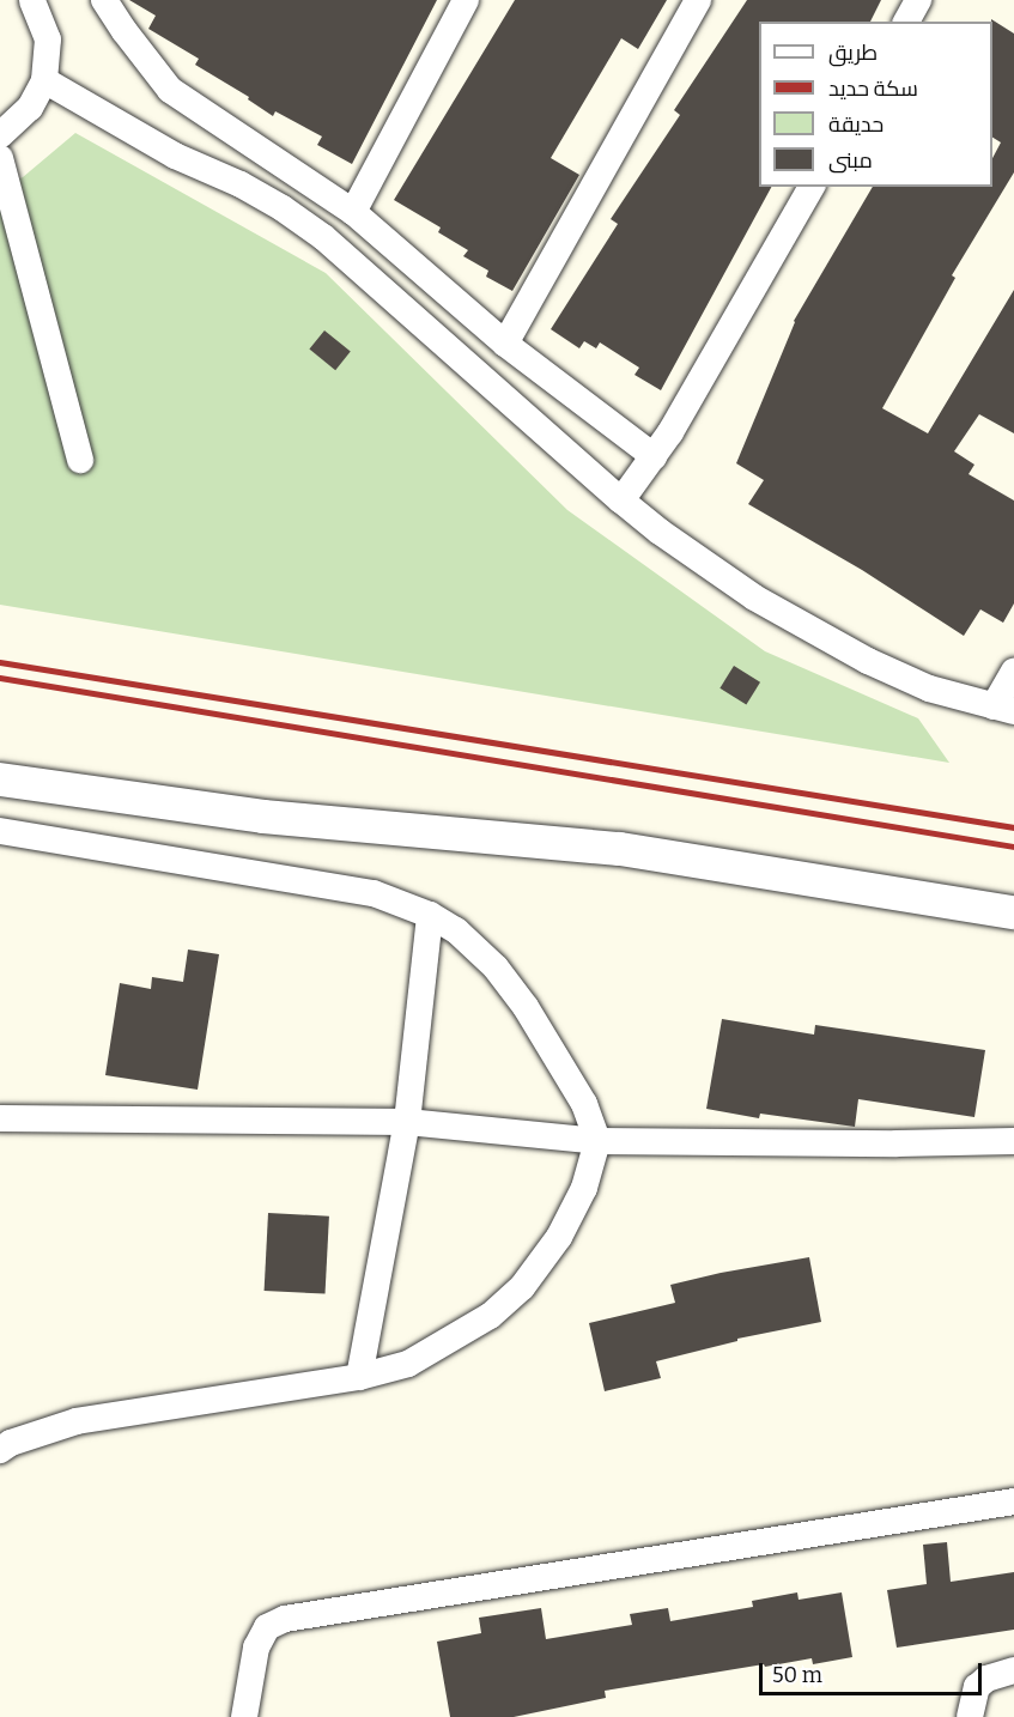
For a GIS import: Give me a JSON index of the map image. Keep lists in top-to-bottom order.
{
  "legend": [
    "طريق",
    "سكة حديد",
    "حديقة",
    "مبنى"
  ],
  "scale_bar": "50 m"
}
